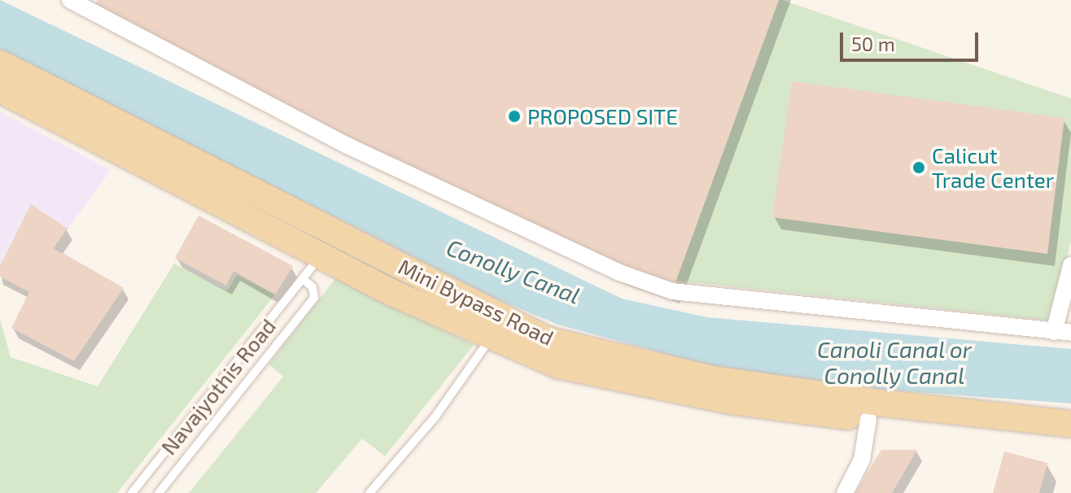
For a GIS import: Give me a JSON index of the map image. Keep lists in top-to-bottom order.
{
  "streets": {
    "main road": ["Mini Bypass Road"],
    "lane": ["Navajyothis Road"]
  },
  "crossings": [
    ["Mini Bypass Road", "Navajyothis Road"]
  ],
  "water": ["Conolly Canal", "Canoli Canal or Conolly Canal"],
  "places": ["PROPOSED SITE", "Calicut Trade Center"],
  "scale_bar": "50 m"
}
